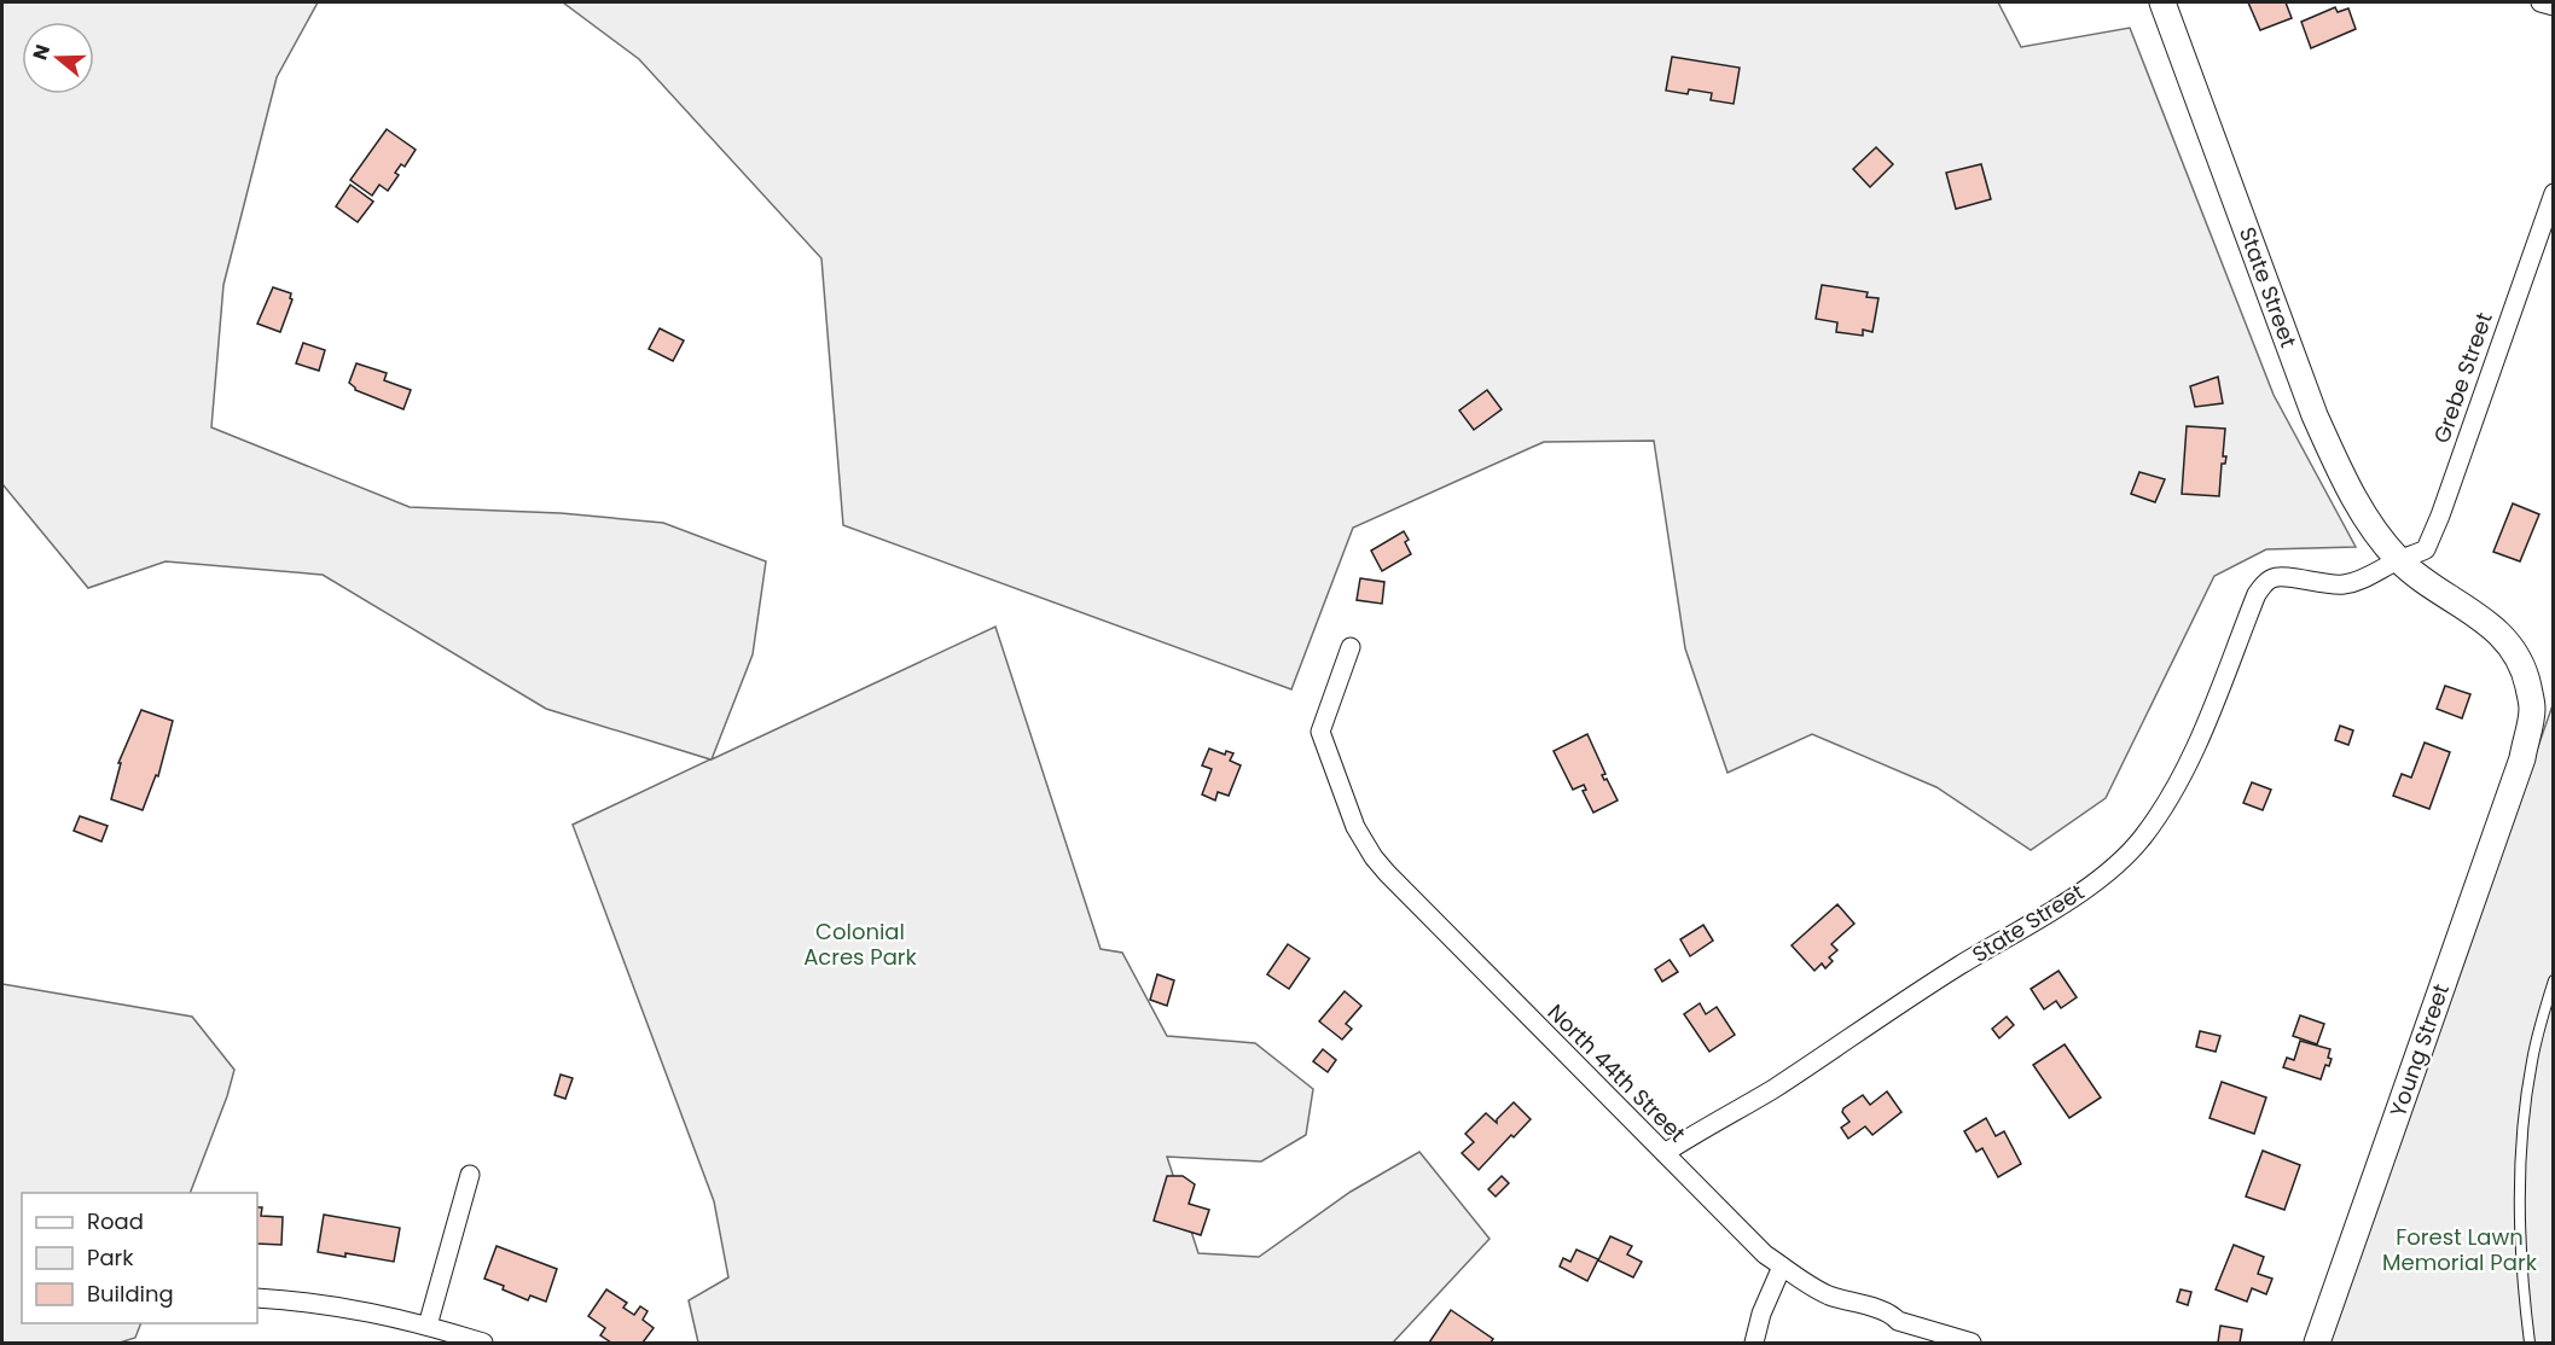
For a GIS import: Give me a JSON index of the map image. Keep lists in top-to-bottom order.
{
  "streets": {
    "street": [
      "State Street",
      "Grebe Street",
      "Young Street",
      "North 44th Street"
    ]
  },
  "crossings": [
    ["State Street", "Grebe Street"],
    ["State Street", "Young Street"],
    ["State Street", "North 44th Street"]
  ],
  "parks": ["Colonial Acres Park", "Forest Lawn Memorial Park"],
  "legend": ["Road", "Park", "Building"],
  "north": "left"
}
